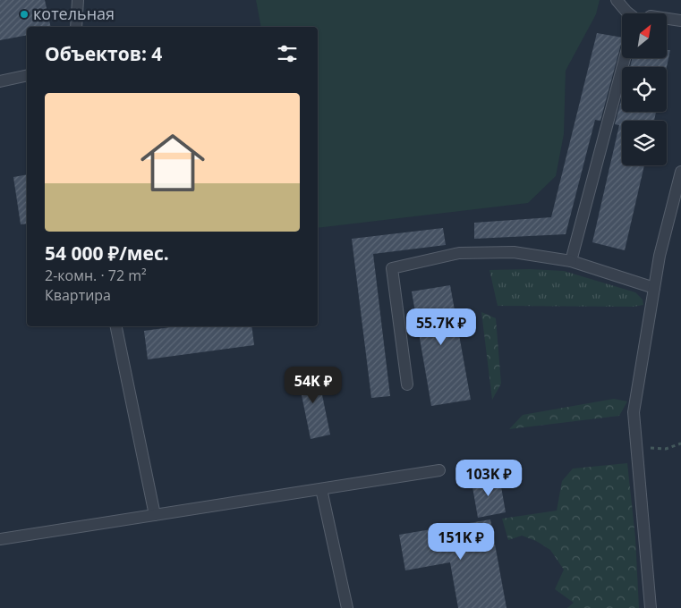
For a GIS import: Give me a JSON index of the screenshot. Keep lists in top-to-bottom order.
{
  "places": ["котельная"],
  "north": "top right",
  "page": {
    "heading": "Объектов: 4",
    "list": [
      {
        "name": "54 000 ₽/мес.",
        "note": "2-комн. · 72 m² · Квартира"
      }
    ],
    "price": [
      "55.7K ₽",
      "54K ₽",
      "103K ₽",
      "151K ₽"
    ]
  }
}
